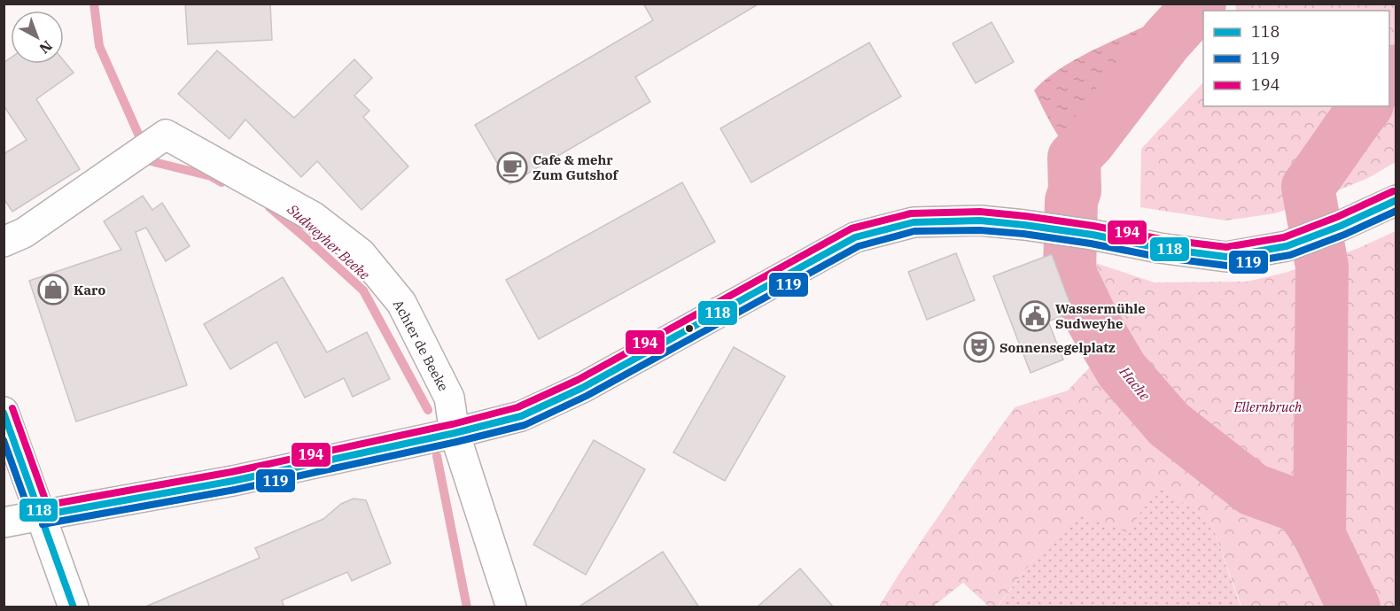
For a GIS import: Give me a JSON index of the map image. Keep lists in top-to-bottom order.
{
  "streets": {
    "main road": ["Achter de Beeke"]
  },
  "water": ["Sudweyher Beeke", "Hache"],
  "parks": ["Ellernbruch"],
  "places": {
    "cafe": ["Cafe & mehr Zum Gutshof"],
    "shop": ["Karo"],
    "public building": ["Wassermühle Sudweyhe"],
    "theatre": ["Sonnensegelplatz"]
  },
  "lines": ["transit line 194", "transit line 118", "transit line 119"],
  "legend": ["118", "119", "194"],
  "north": "bottom right"
}
